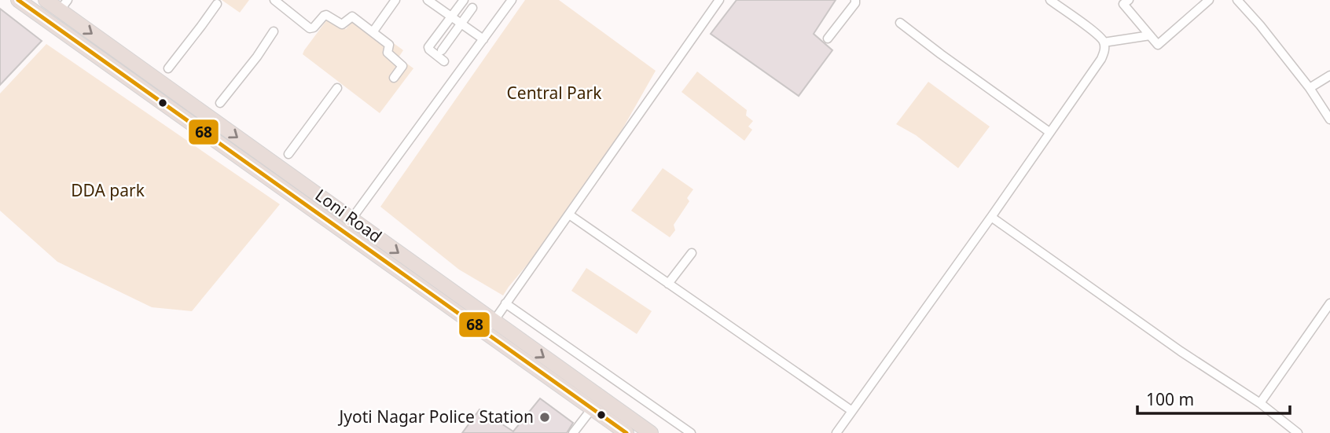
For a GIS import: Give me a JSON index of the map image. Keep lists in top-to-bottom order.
{
  "streets": {
    "highway": ["Loni Road"]
  },
  "parks": ["Central Park", "DDA park"],
  "places": ["Jyoti Nagar Police Station"],
  "lines": ["transit line 68"],
  "scale_bar": "100 m"
}
